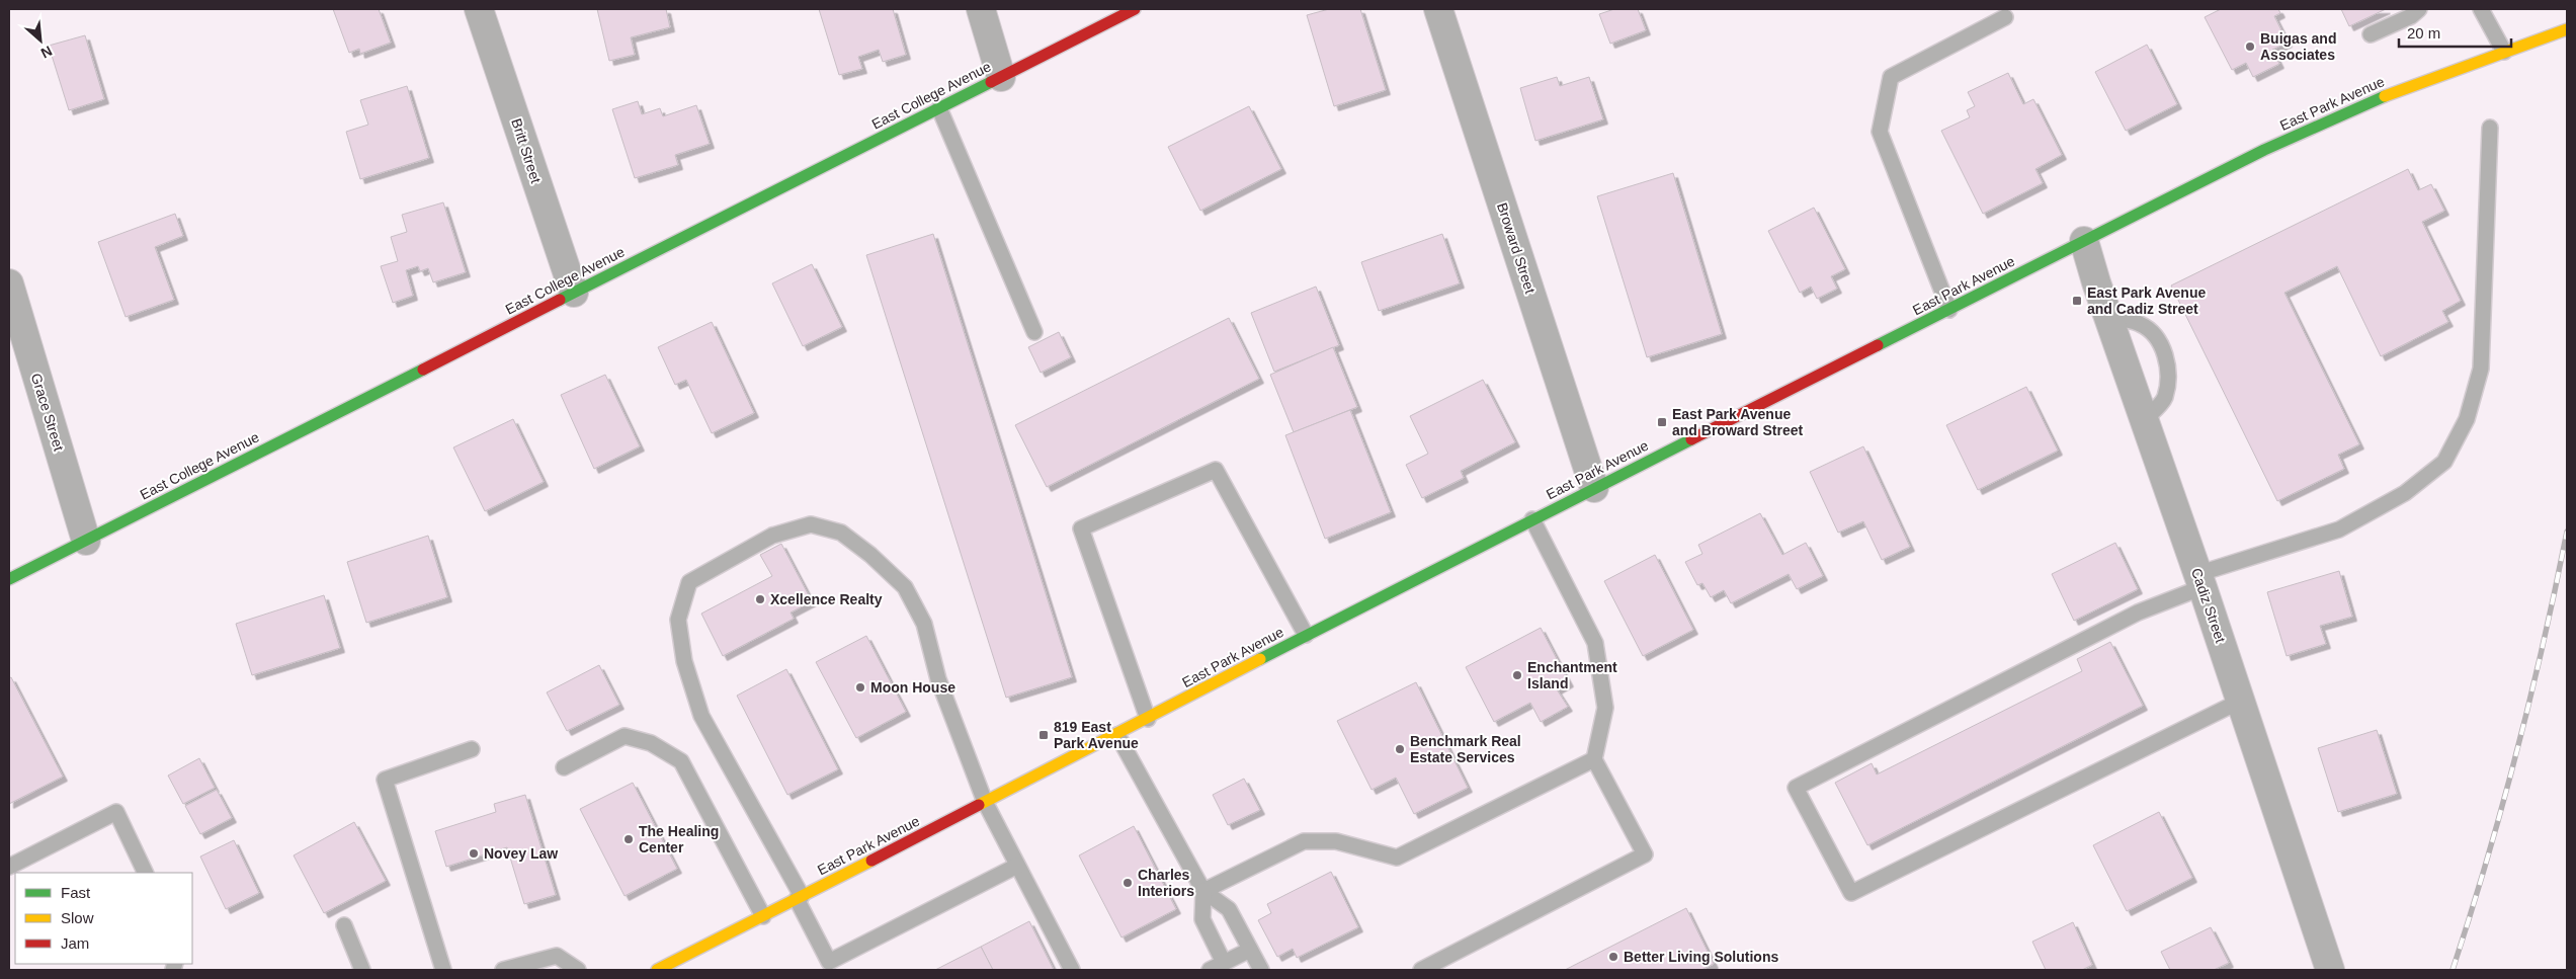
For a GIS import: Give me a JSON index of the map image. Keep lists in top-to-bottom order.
{
  "streets": {
    "street": [
      "East College Avenue",
      "East Park Avenue",
      "Britt Street",
      "Broward Street",
      "Grace Street",
      "Cadiz Street"
    ]
  },
  "crossings": [
    ["East College Avenue", "Britt Street"],
    ["East College Avenue", "Grace Street"],
    ["East Park Avenue", "Broward Street"],
    ["East Park Avenue", "Cadiz Street"]
  ],
  "places": {
    "other": [
      "Buigas and Associates",
      "Xcellence Realty",
      "Enchantment Island",
      "Moon House",
      "Benchmark Real Estate Services",
      "The Healing Center",
      "Novey Law",
      "Charles Interiors",
      "Better Living Solutions"
    ],
    "transit": ["East Park Avenue and Cadiz Street", "East Park Avenue and Broward Street", "819 East Park Avenue"]
  },
  "legend": ["Fast", "Slow", "Jam"],
  "scale_bar": "20 m",
  "north": "bottom right"
}
